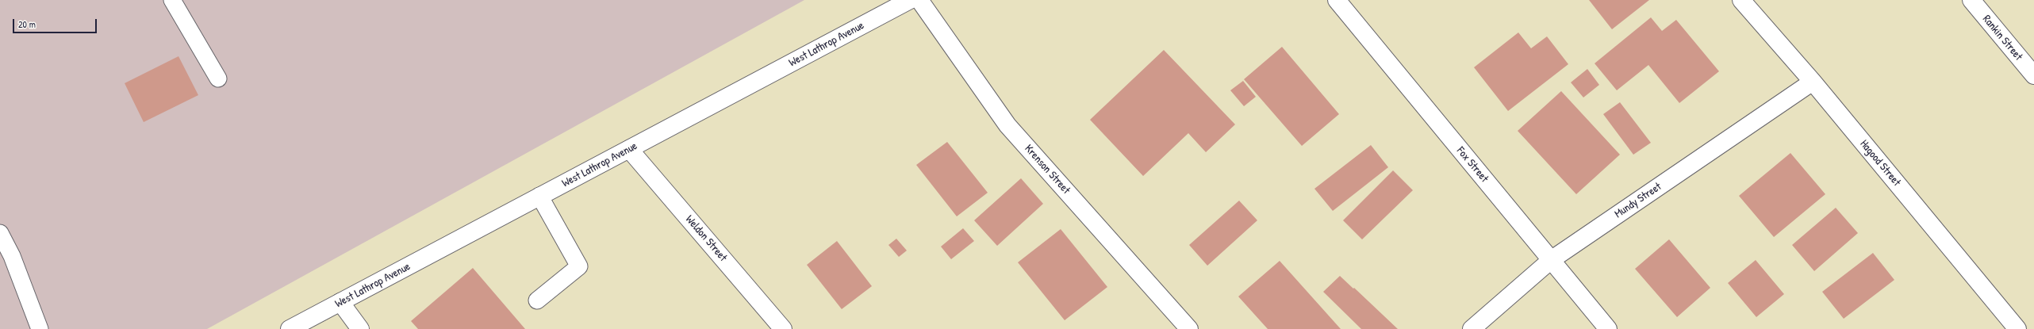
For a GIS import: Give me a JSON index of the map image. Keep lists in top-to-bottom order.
{
  "streets": {
    "street": [
      "Rankin Street",
      "West Lathrop Avenue",
      "Hagood Street",
      "Fox Street",
      "Krenson Street",
      "Mundy Street",
      "Weldon Street"
    ]
  },
  "crossings": [
    ["West Lathrop Avenue", "Weldon Street"],
    ["Hagood Street", "Mundy Street"],
    ["Fox Street", "Mundy Street"]
  ],
  "scale_bar": "20 m"
}
